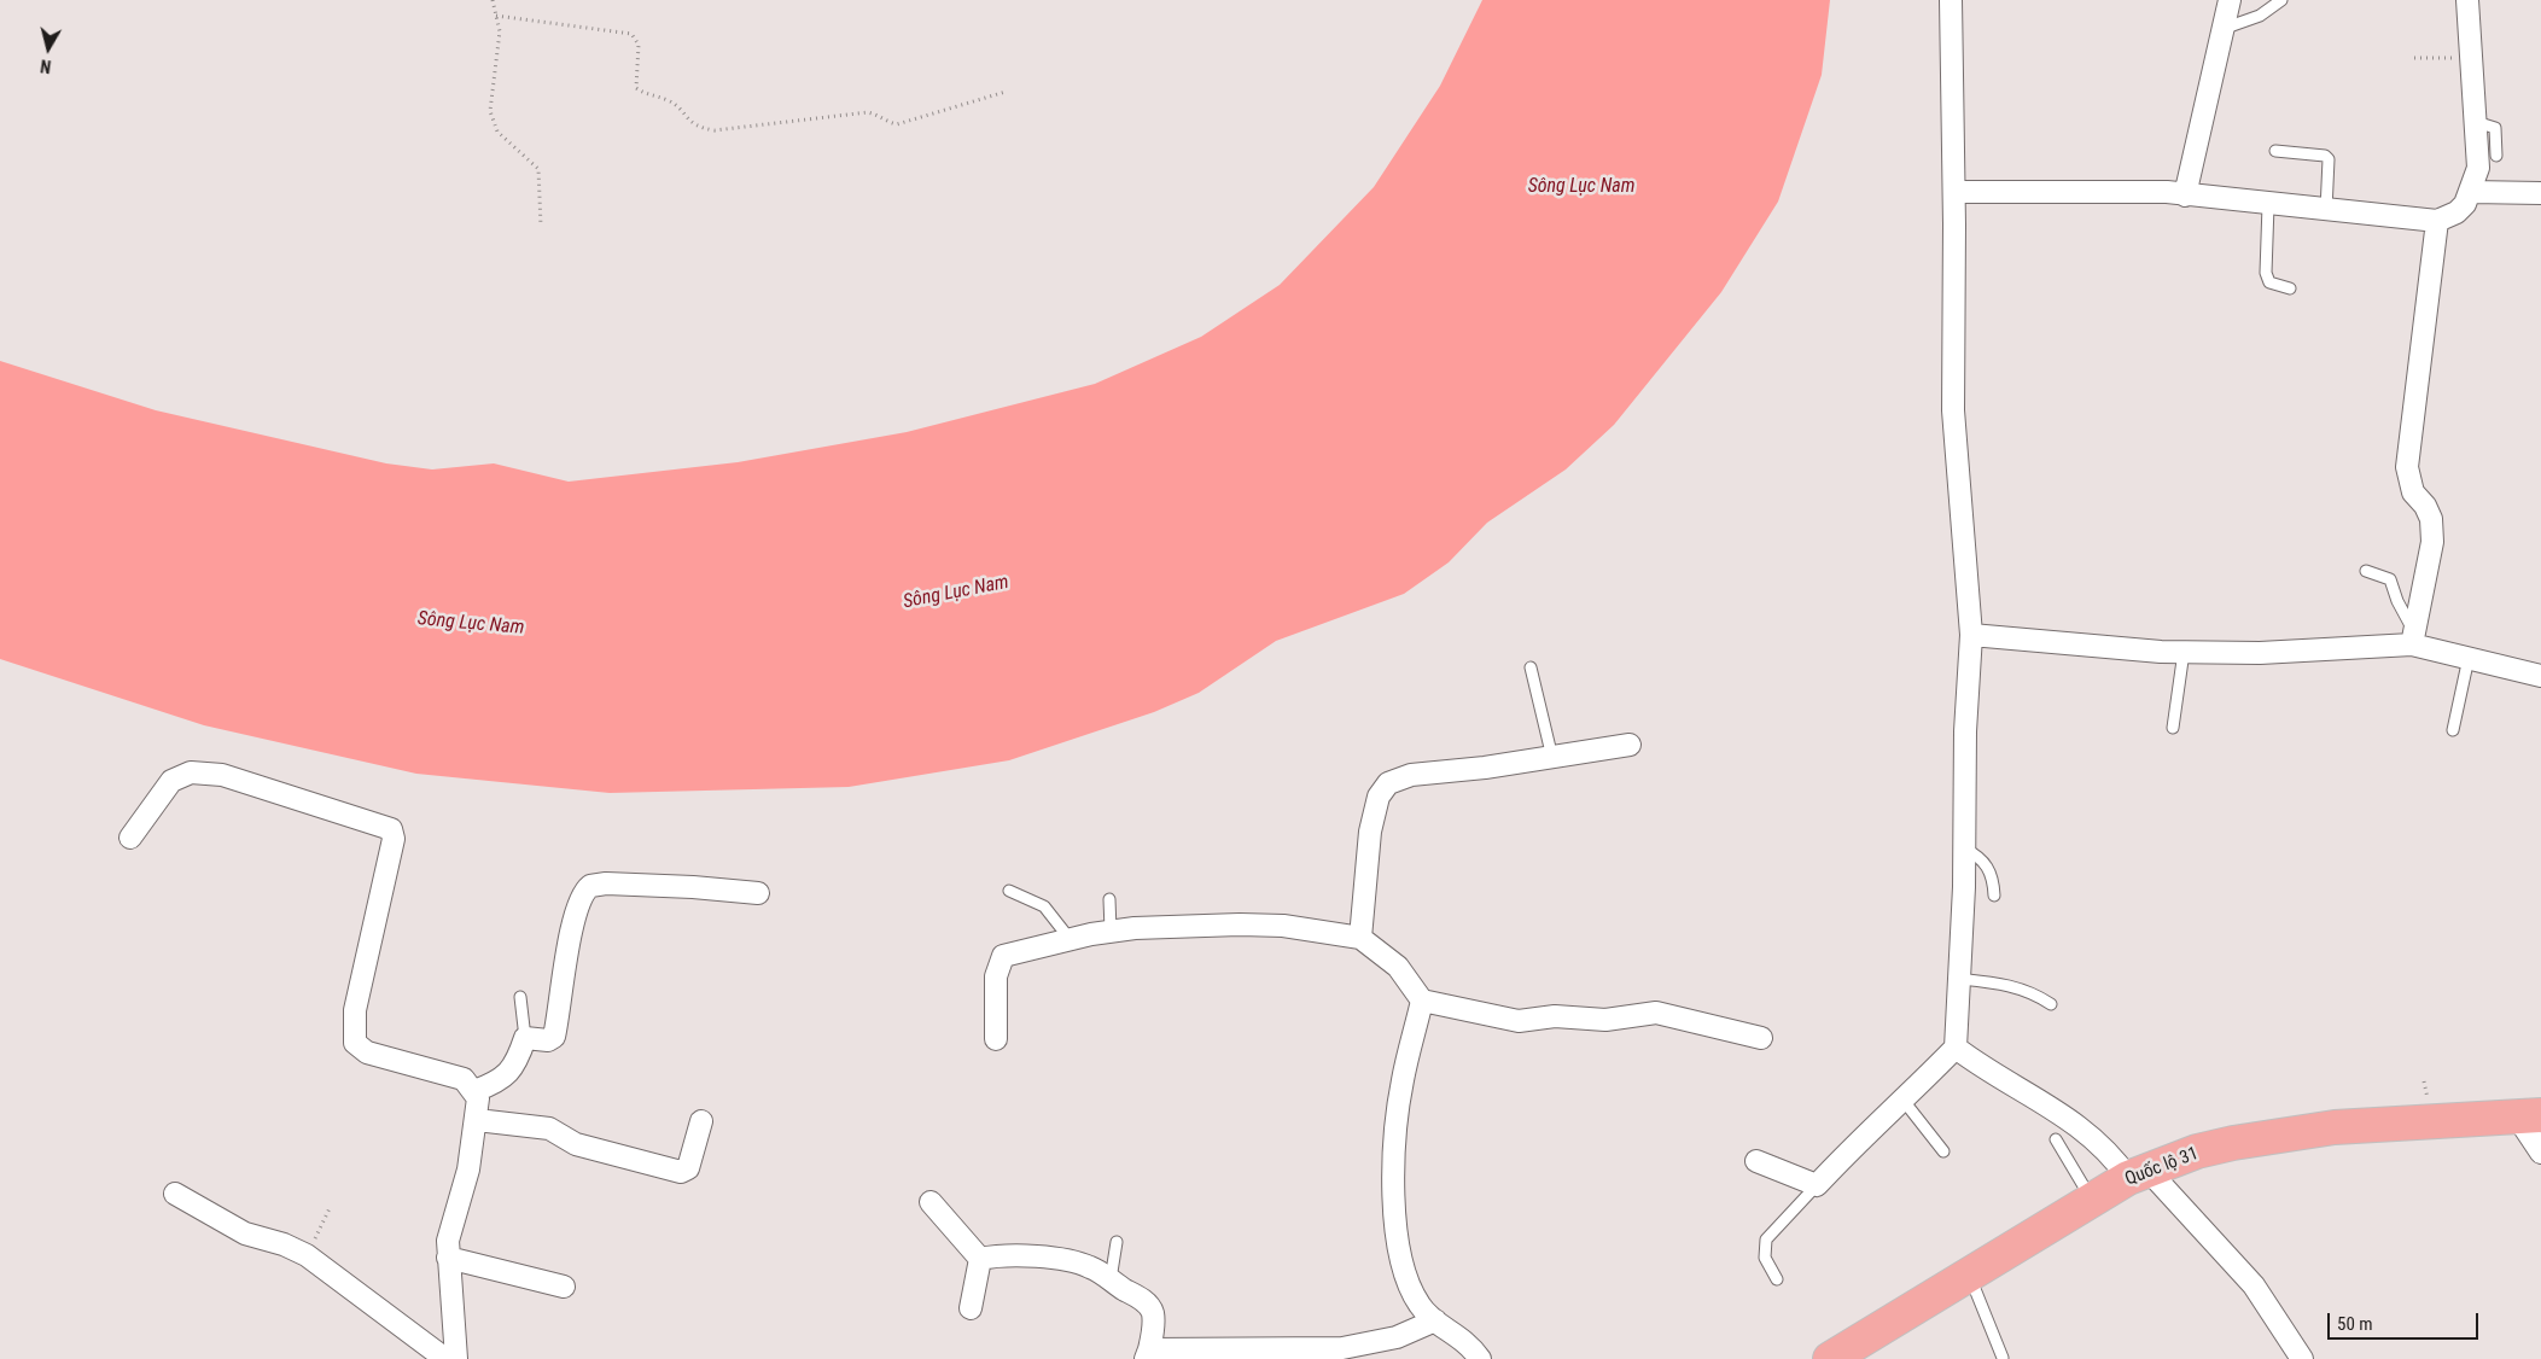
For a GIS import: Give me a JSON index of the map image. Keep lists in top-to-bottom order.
{
  "streets": {
    "highway": ["Quốc lộ 31"]
  },
  "water": ["Sông Lục Nam"],
  "scale_bar": "50 m",
  "north": "bottom"
}
